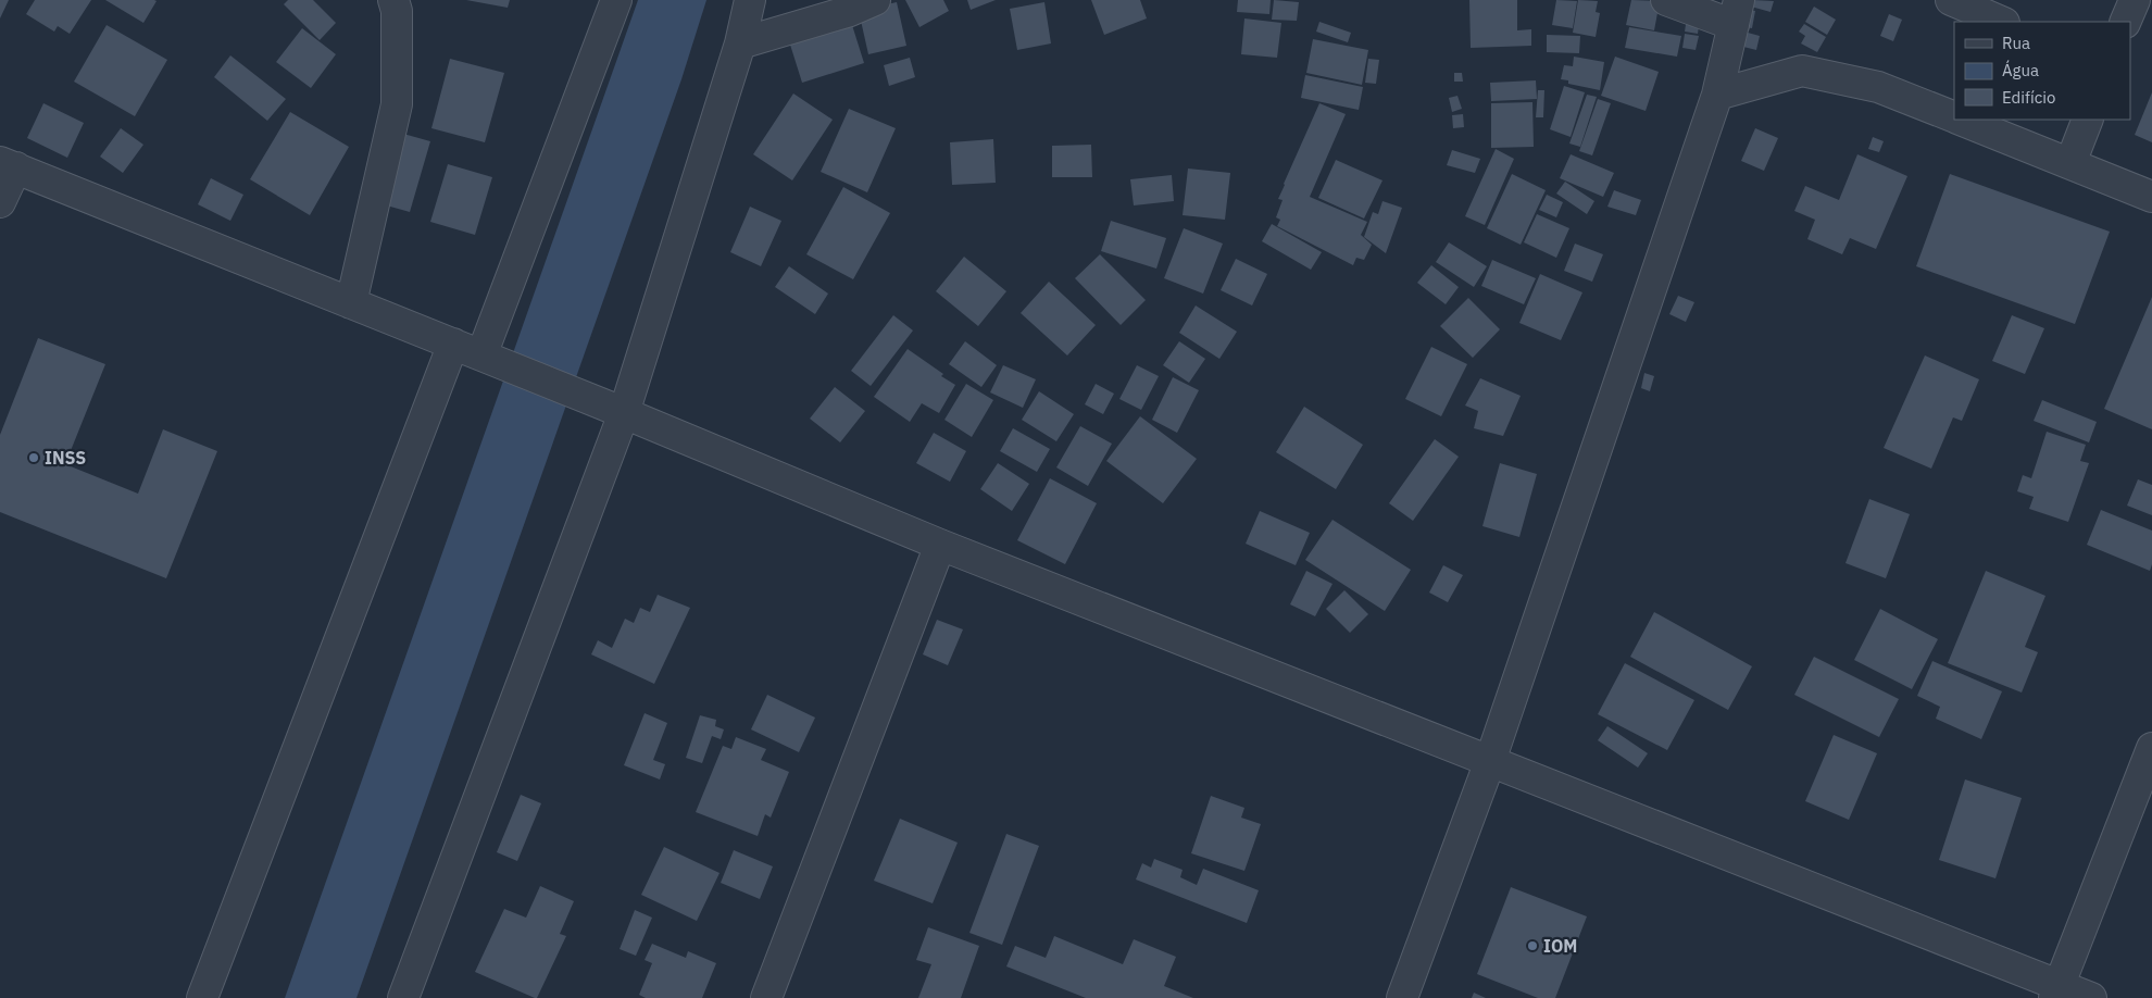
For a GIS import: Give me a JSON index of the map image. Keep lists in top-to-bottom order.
{
  "places": ["INSS", "IOM"],
  "legend": ["Rua", "Água", "Edifício"]
}
